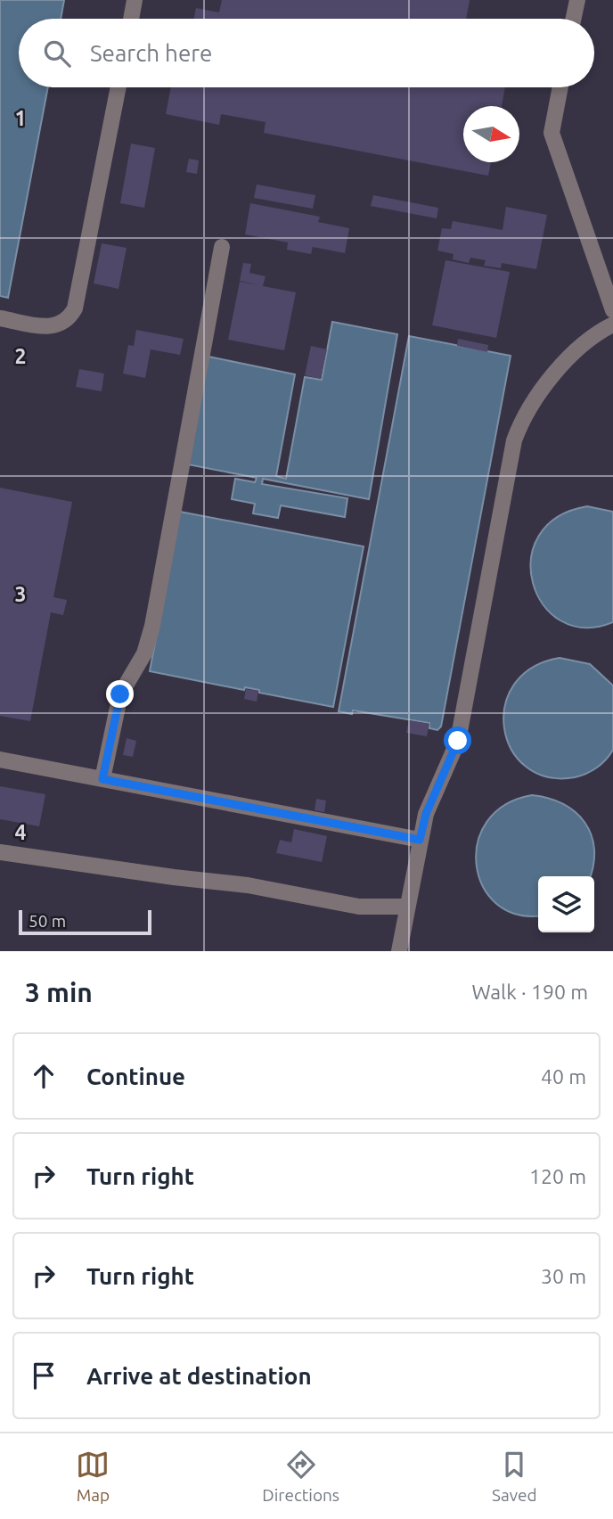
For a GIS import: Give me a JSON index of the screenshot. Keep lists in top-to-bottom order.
{
  "scale_bar": "50 m",
  "north": "right",
  "page": {
    "search": "Search here",
    "scale": "50 m",
    "heading": ["3 min", "Walk · 190 m"],
    "list": [
      ["Continue", "40 m"],
      ["Turn right", "120 m"],
      ["Turn right", "30 m"],
      "Arrive at destination"
    ],
    "nav": ["Map", "Directions", "Saved"]
  },
  "grid": {
    "rows": [
      "1",
      "2",
      "3",
      "4"
    ]
  }
}
